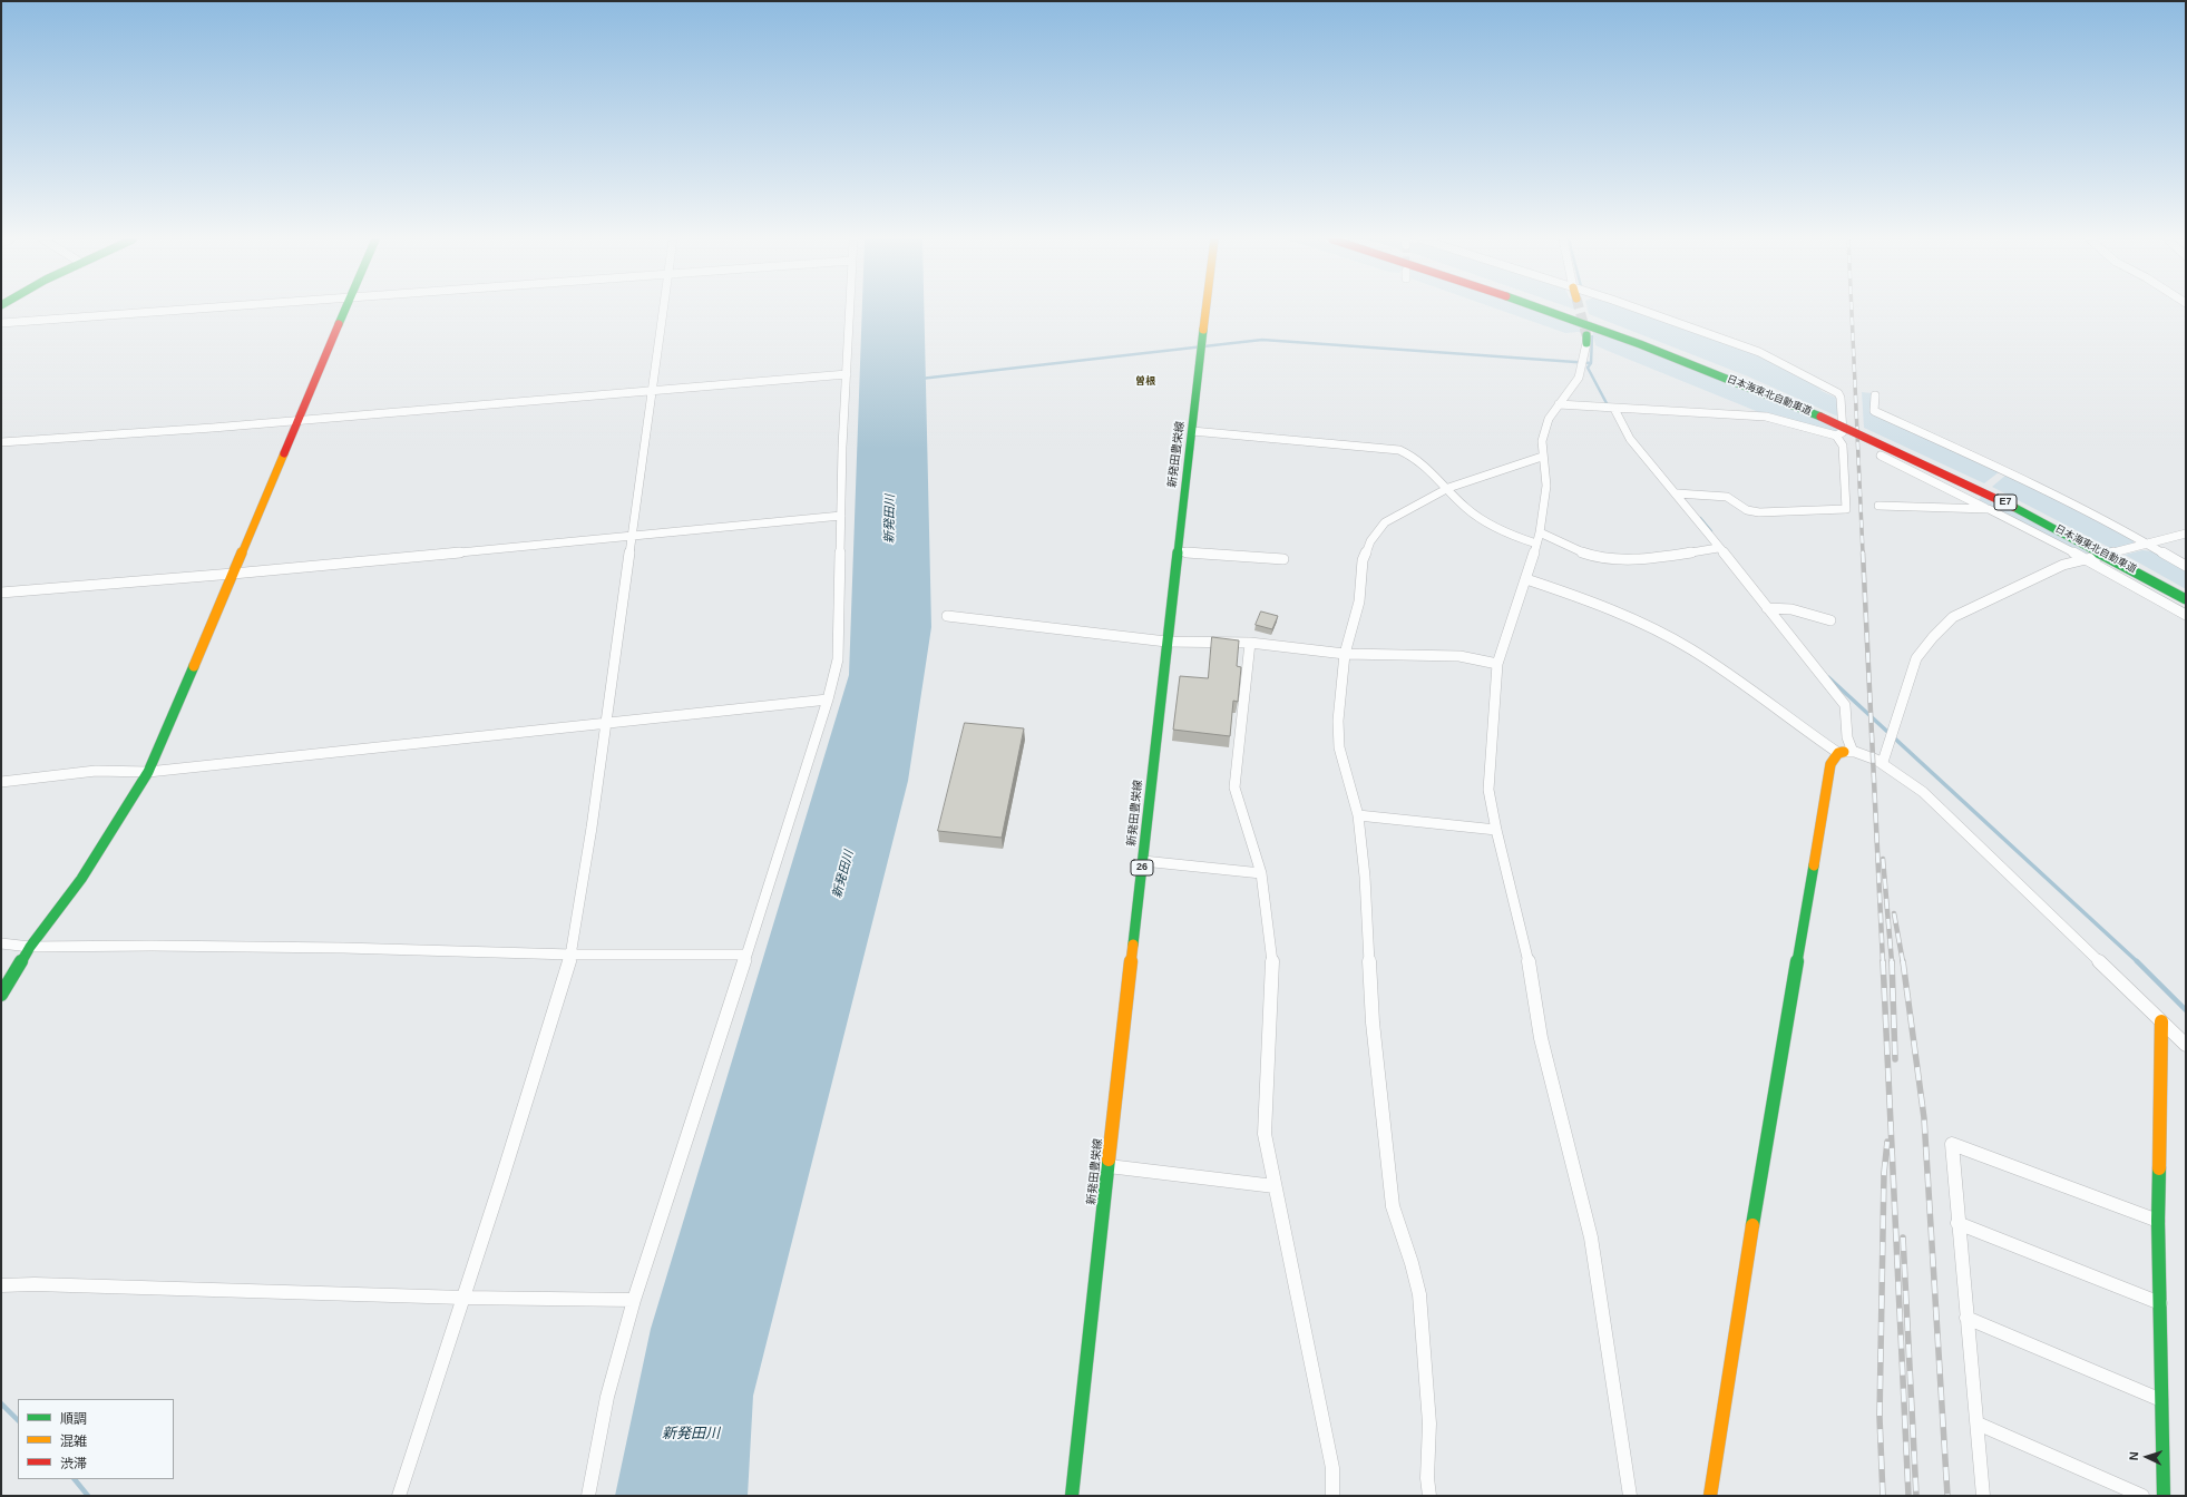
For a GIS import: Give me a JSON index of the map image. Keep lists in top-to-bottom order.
{
  "streets": {
    "main road": [
      "日本海東北自動車道",
      "新発田豊栄線",
      "E7",
      "26"
    ]
  },
  "districts": ["曽根"],
  "water": ["新発田川"],
  "legend": ["順調", "混雑", "渋滞"],
  "north": "left"
}
